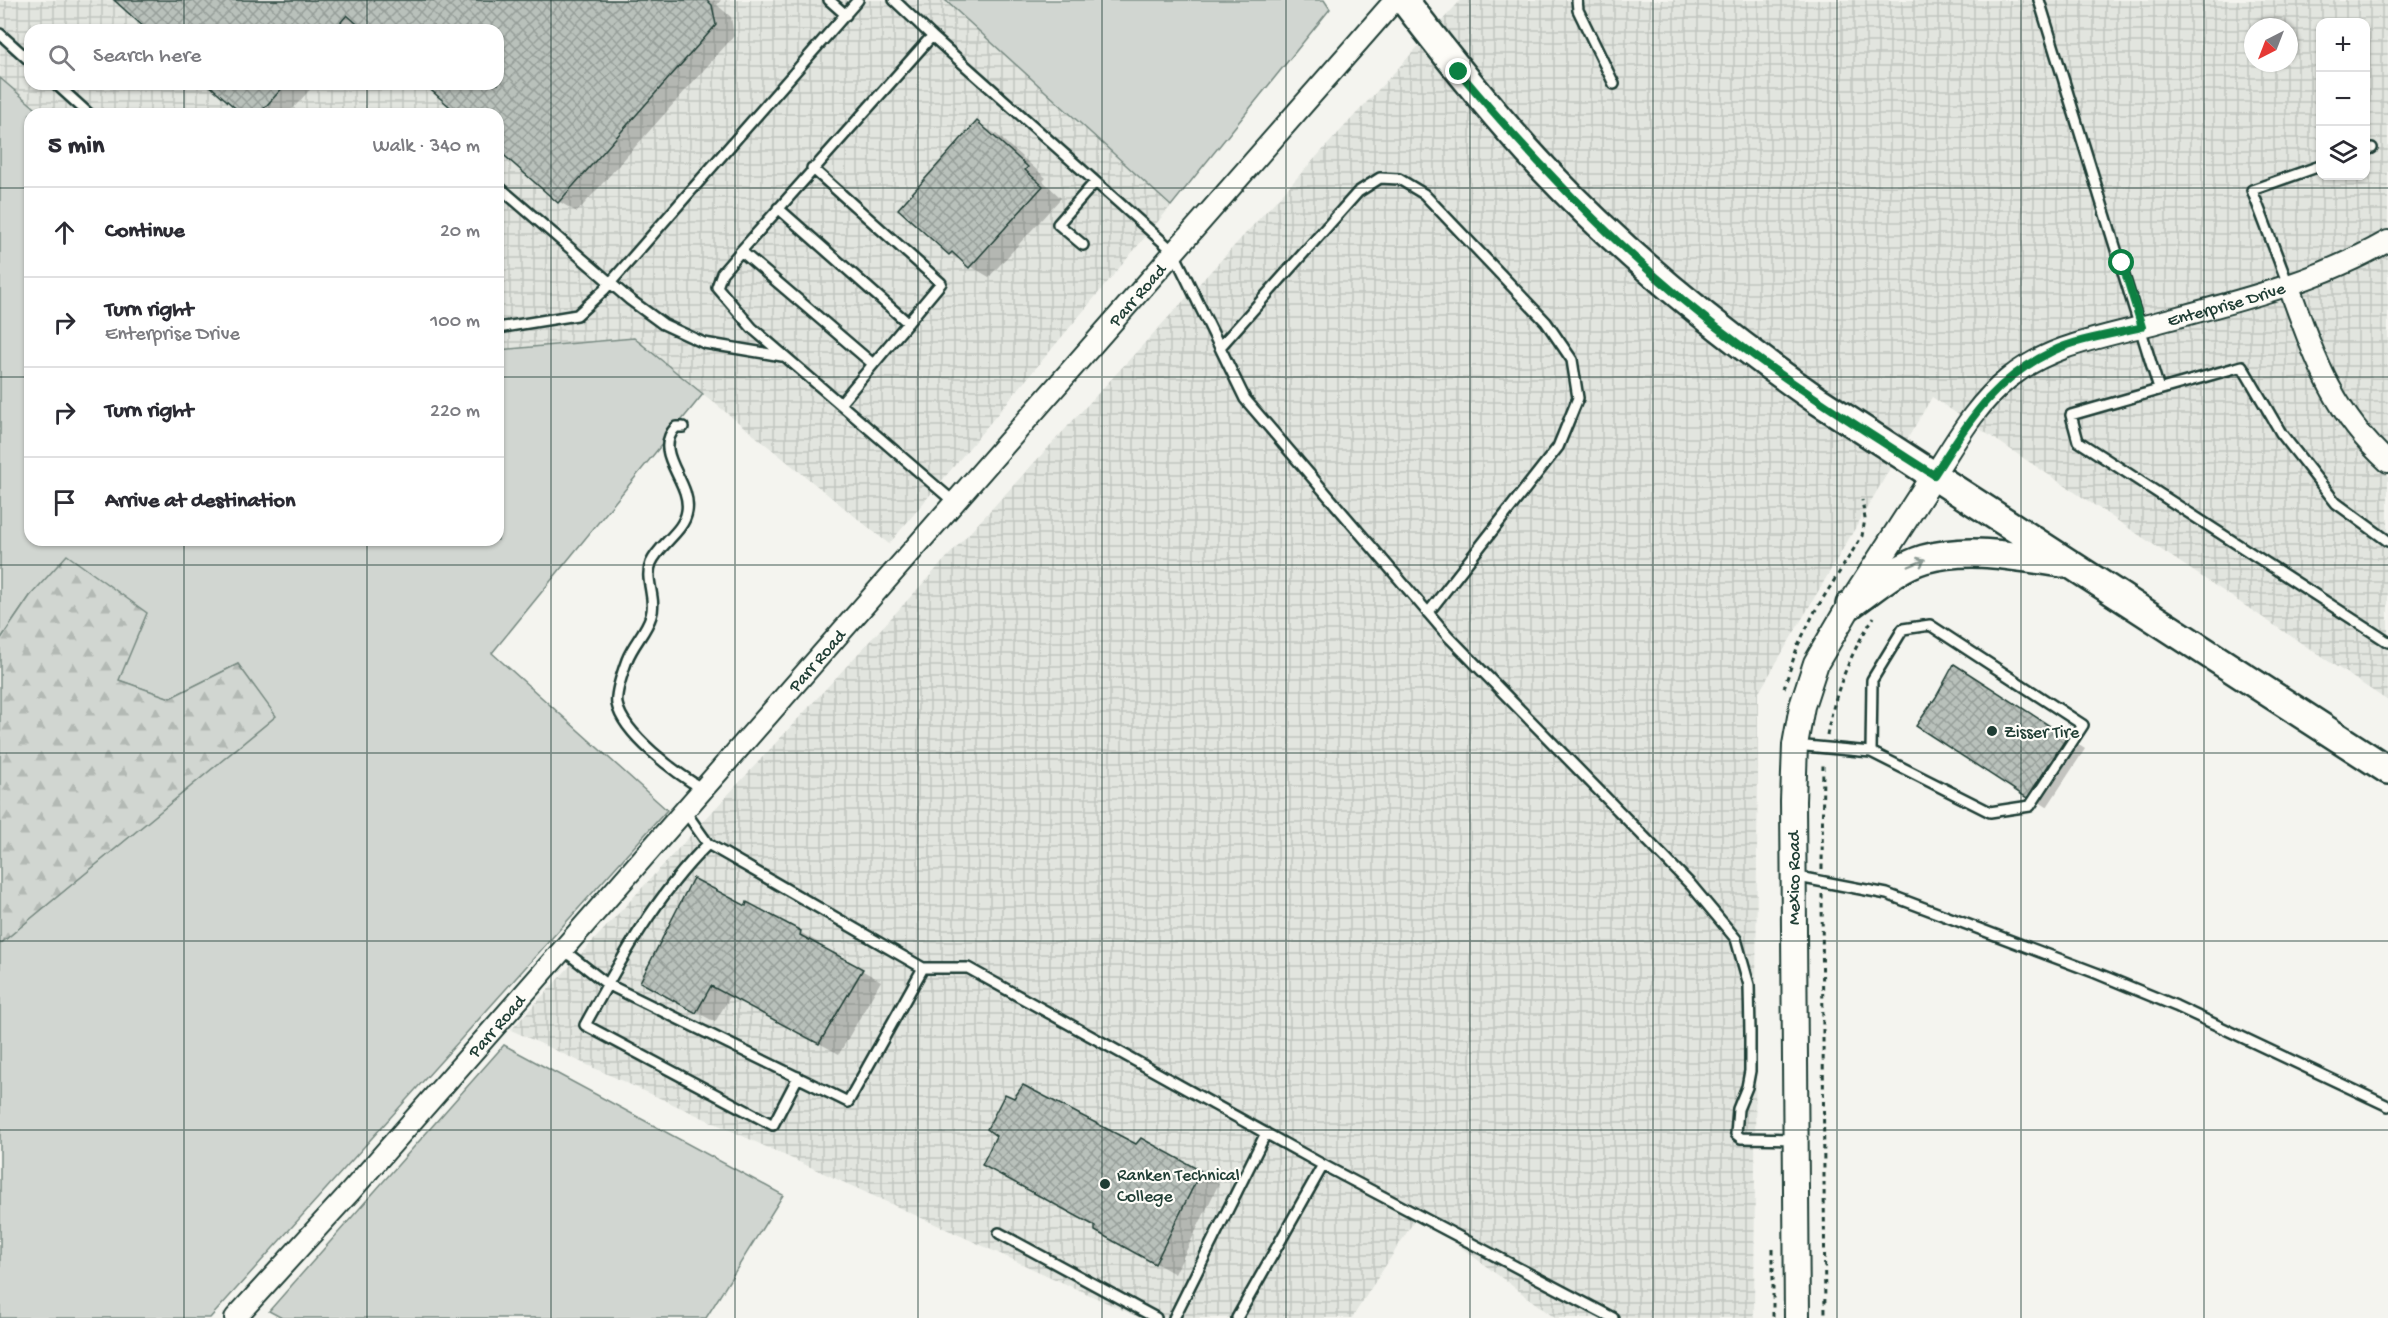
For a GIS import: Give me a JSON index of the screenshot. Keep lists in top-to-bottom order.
{
  "streets": {
    "street": ["Parr Road", "Enterprise Drive", "Mexico Road"]
  },
  "crossings": [
    ["Enterprise Drive", "Mexico Road"]
  ],
  "places": ["Zisser Tire", "Ranken Technical College"],
  "north": "bottom left",
  "page": {
    "map_buttons": ["+", "−"],
    "search": "Search here",
    "heading": ["5 min", "Walk · 340 m"],
    "list": [
      ["Continue", "20 m"],
      ["Turn right", "Enterprise Drive", "100 m"],
      ["Turn right", "220 m"],
      "Arrive at destination"
    ]
  }
}
